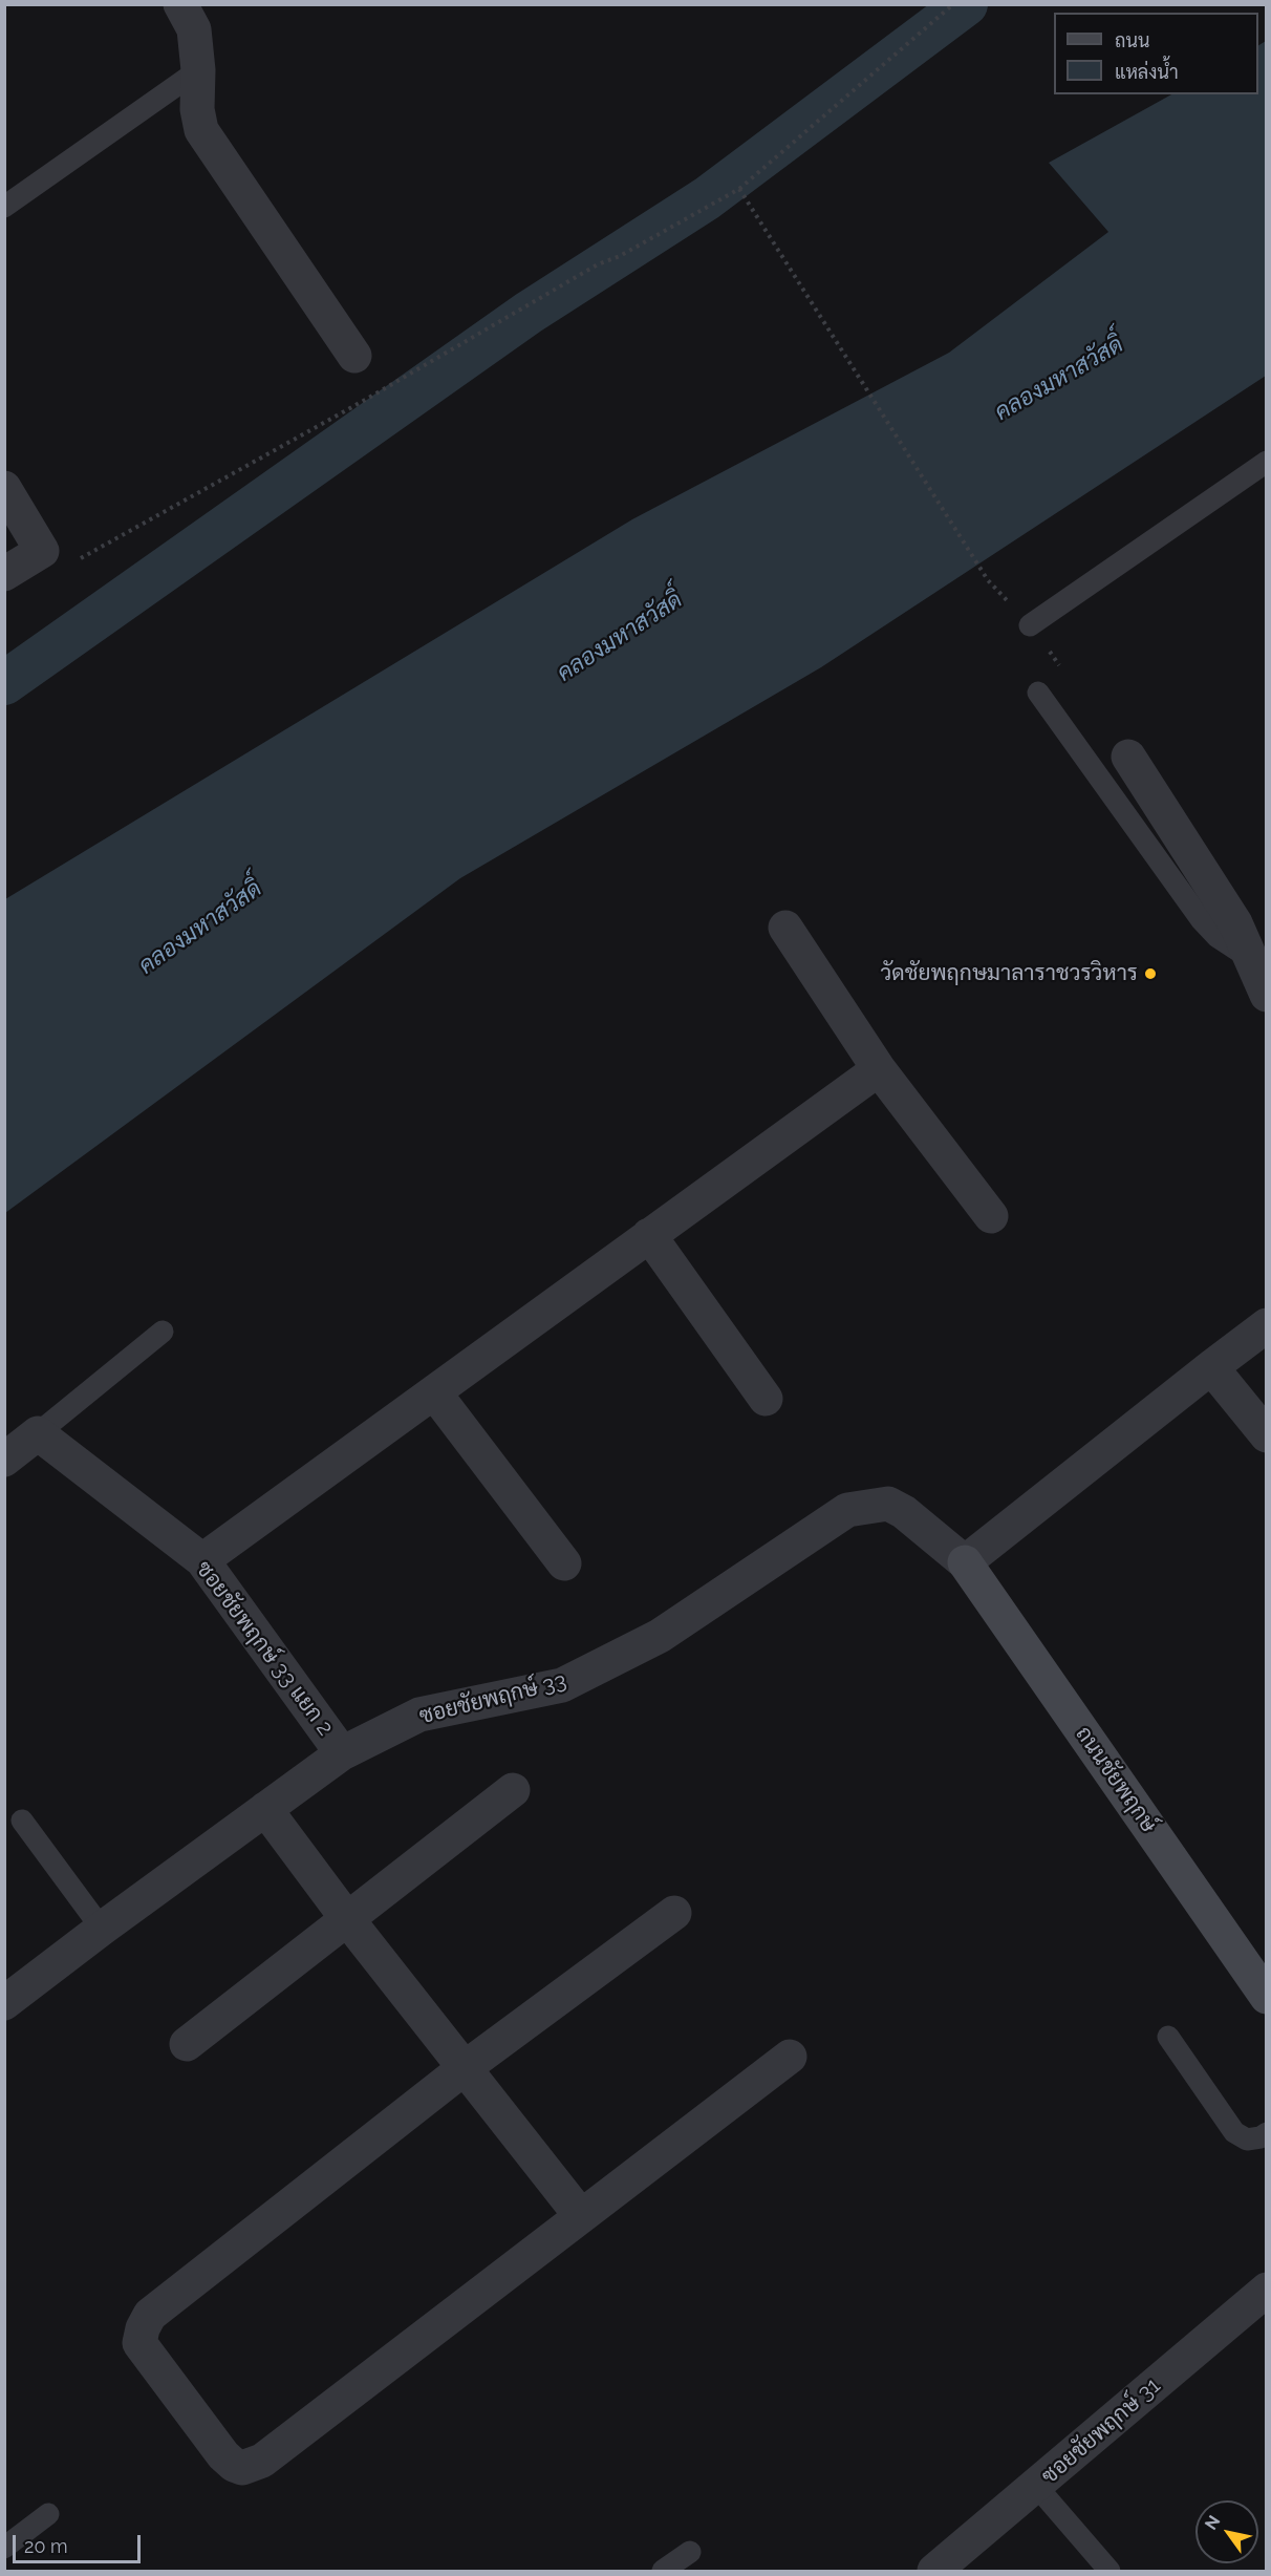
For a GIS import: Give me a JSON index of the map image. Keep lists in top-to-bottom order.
{
  "streets": {
    "street": [
      "ซอยชัยพฤกษ์ 33 แยก 2",
      "ซอยชัยพฤกษ์ 33",
      "ถนนชัยพฤกษ์",
      "ซอยชัยพฤกษ์ 31"
    ]
  },
  "crossings": [
    ["ซอยชัยพฤกษ์ 33 แยก 2", "ซอยชัยพฤกษ์ 33"],
    ["ซอยชัยพฤกษ์ 33", "ถนนชัยพฤกษ์"]
  ],
  "water": ["คลองมหาสวัสดิ์"],
  "places": ["วัดชัยพฤกษมาลาราชวรวิหาร"],
  "legend": ["ถนน", "แหล่งน้ำ"],
  "scale_bar": "20 m",
  "north": "top left"
}
